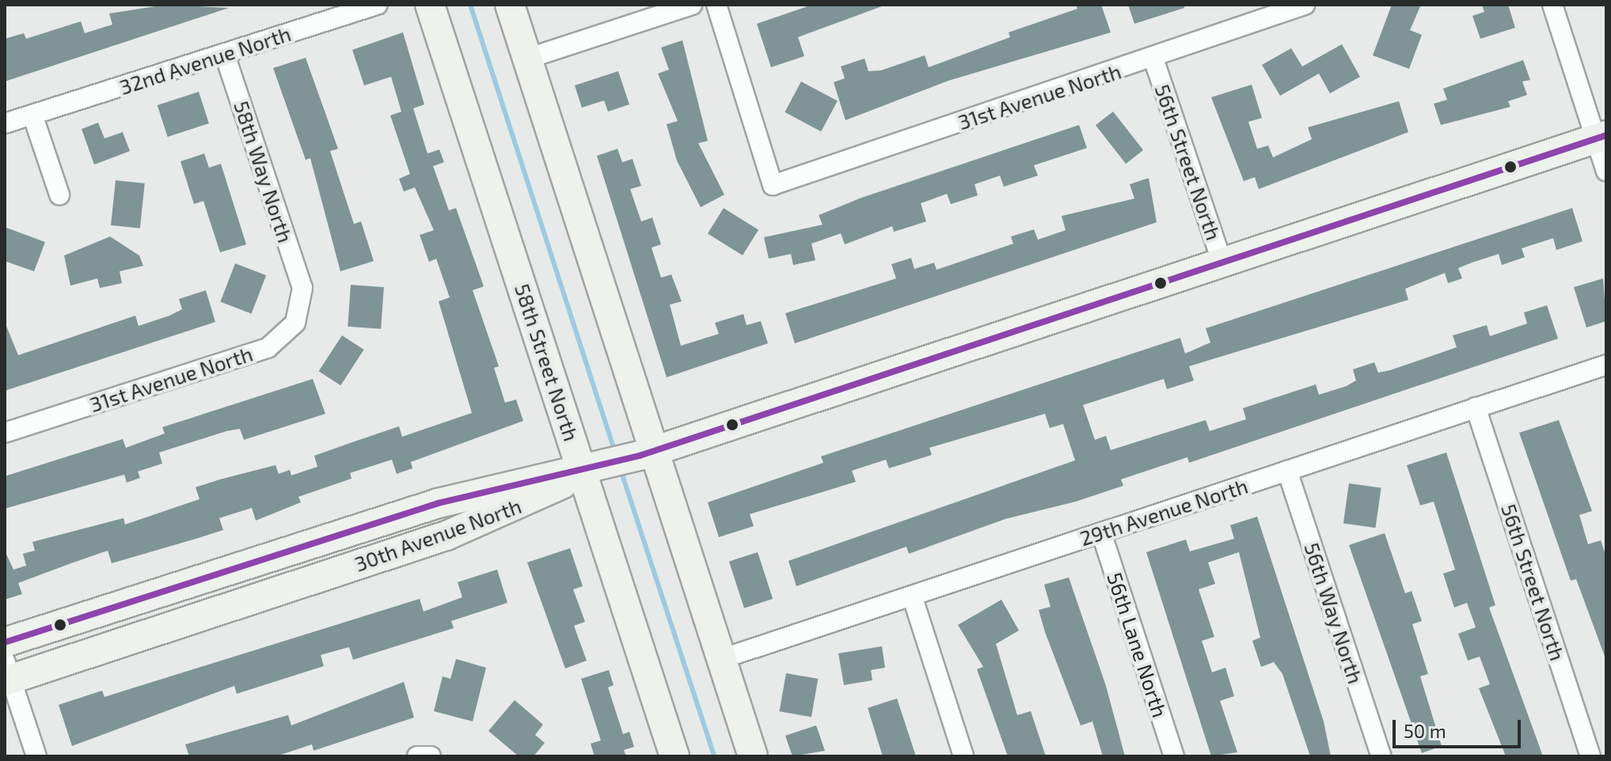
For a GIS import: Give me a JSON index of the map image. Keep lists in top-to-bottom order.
{
  "streets": {
    "street": [
      "32nd Avenue North",
      "31st Avenue North",
      "56th Street North",
      "58th Way North",
      "58th Street North",
      "29th Avenue North",
      "30th Avenue North",
      "56th Way North",
      "56th Lane North"
    ]
  },
  "crossings": [
    ["32nd Avenue North", "58th Way North"],
    ["31st Avenue North", "56th Street North"],
    ["31st Avenue North", "58th Way North"],
    ["56th Street North", "29th Avenue North"],
    ["58th Street North", "30th Avenue North"],
    ["29th Avenue North", "56th Way North"],
    ["29th Avenue North", "56th Lane North"]
  ],
  "scale_bar": "50 m"
}
